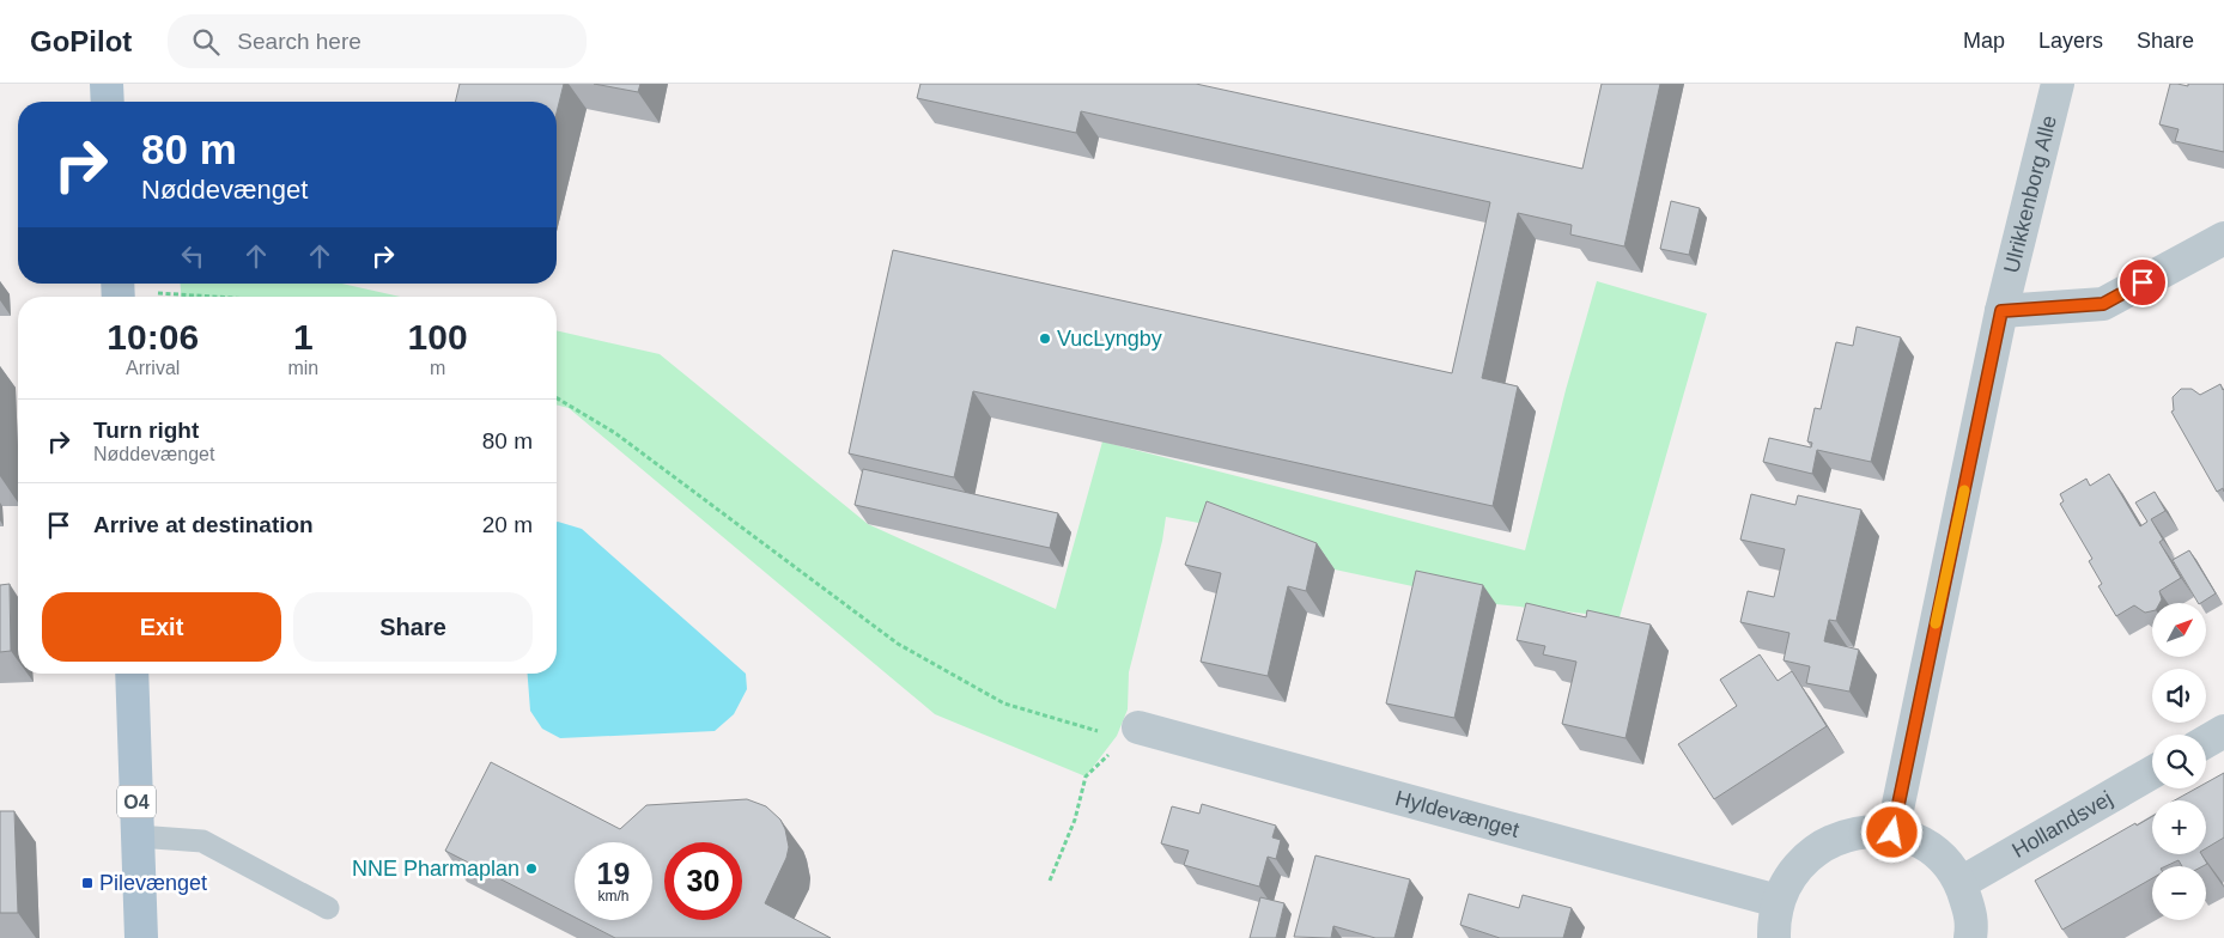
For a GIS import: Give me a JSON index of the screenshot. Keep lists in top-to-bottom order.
{
  "streets": {
    "main road": ["O4"],
    "street": ["Ulrikkenborg Alle", "Hyldevænget", "Hollandsvej"]
  },
  "places": {
    "other": ["VucLyngby", "NNE Pharmaplan"],
    "transit": ["Pilevænget"]
  },
  "north": "top right",
  "page": {
    "header": "GoPilot",
    "search": "Search here",
    "nav": ["Map", "Layers", "Share"],
    "turn": ["80 m", "Nøddevænget"],
    "eta": [
      "10:06",
      "Arrival",
      "1",
      "min",
      "100",
      "m"
    ],
    "list": [
      {
        "name": "Turn right",
        "note": "Nøddevænget",
        "value": "80 m"
      },
      {
        "name": "Arrive at destination",
        "value": "20 m"
      }
    ],
    "buttons": ["Exit", "Share"],
    "map_buttons": ["+", "−"],
    "speed": "19 km/h",
    "limit": "30"
  }
}
